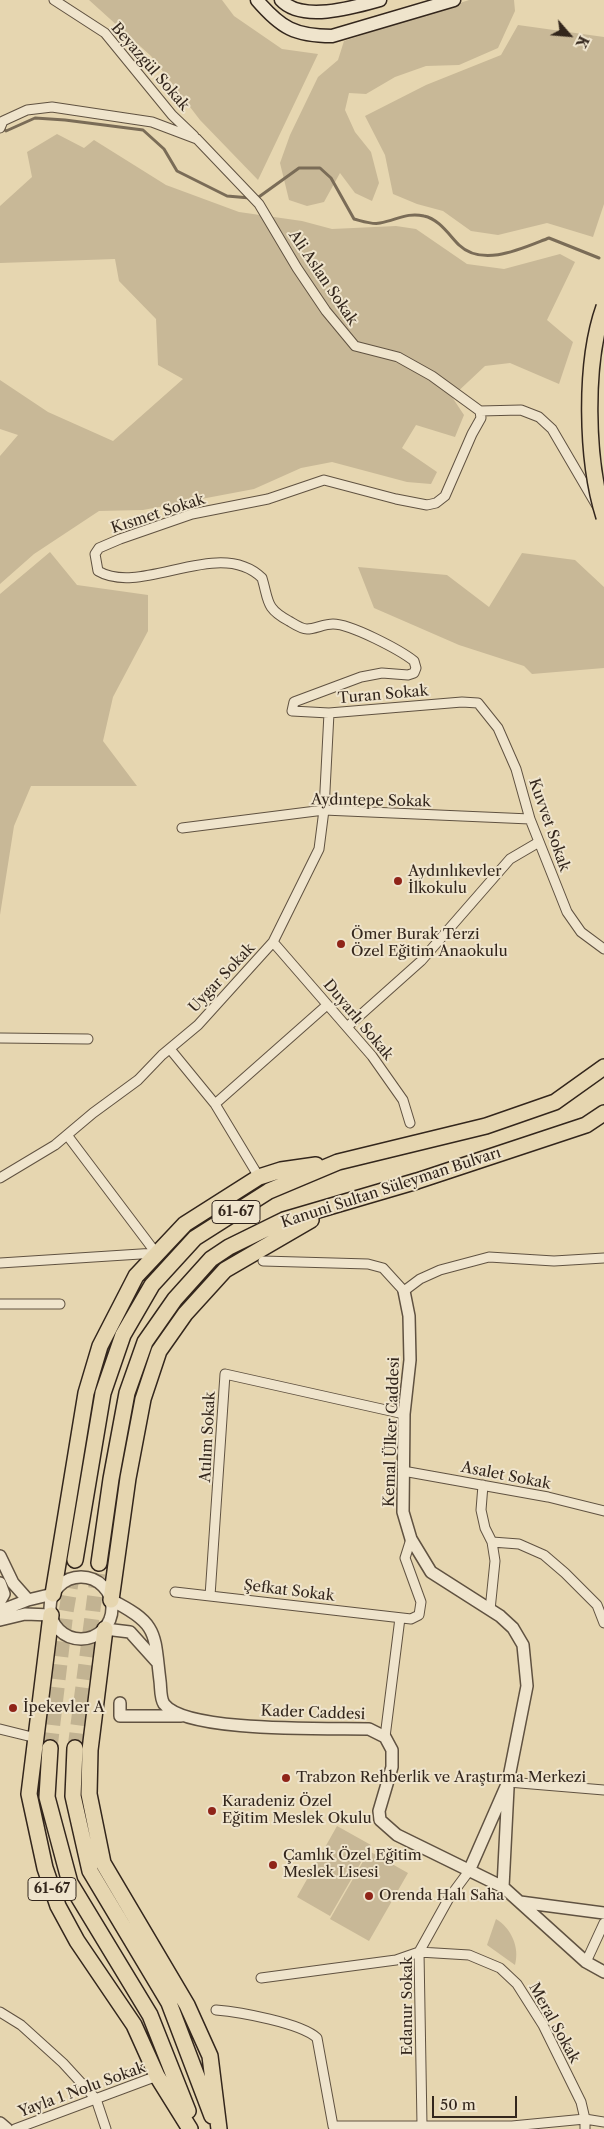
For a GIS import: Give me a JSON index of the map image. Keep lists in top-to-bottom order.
{
  "streets": {
    "main road": ["Kanuni Sultan Süleyman Bulvarı", "61-67"],
    "street": [
      "Beyazgül Sokak",
      "Ali Aslan Sokak",
      "Kısmet Sokak",
      "Turan Sokak",
      "Aydıntepe Sokak",
      "Kuvvet Sokak",
      "Uygar Sokak",
      "Duyarlı Sokak",
      "Kemal Ülker Caddesi",
      "Atılım Sokak",
      "Asalet Sokak",
      "Şefkat Sokak",
      "Kader Caddesi",
      "Edanur Sokak",
      "Meral Sokak",
      "Yayla 1 Nolu Sokak"
    ]
  },
  "crossings": [
    ["Beyazgül Sokak", "Ali Aslan Sokak"],
    ["Ali Aslan Sokak", "Kısmet Sokak"],
    ["Kısmet Sokak", "Turan Sokak"],
    ["Turan Sokak", "Kuvvet Sokak"],
    ["Turan Sokak", "Uygar Sokak"],
    ["Aydıntepe Sokak", "Kuvvet Sokak"],
    ["Aydıntepe Sokak", "Uygar Sokak"],
    ["Uygar Sokak", "Duyarlı Sokak"],
    ["Kanuni Sultan Süleyman Bulvarı", "61-67"],
    ["61-67", "Kader Caddesi"],
    ["61-67", "Yayla 1 Nolu Sokak"],
    ["Kemal Ülker Caddesi", "Atılım Sokak"],
    ["Kemal Ülker Caddesi", "Asalet Sokak"],
    ["Kemal Ülker Caddesi", "Edanur Sokak"],
    ["Atılım Sokak", "Şefkat Sokak"],
    ["Edanur Sokak", "Meral Sokak"]
  ],
  "places": [
    "Aydınlıkevler İlkokulu",
    "Ömer Burak Terzi Özel Eğitim Anaokulu",
    "İpekevler A",
    "Trabzon Rehberlik ve Araştırma Merkezi",
    "Karadeniz Özel Eğitim Meslek Okulu",
    "Çamlık Özel Eğitim Meslek Lisesi",
    "Orenda Halı Saha"
  ],
  "scale_bar": "50 m",
  "north": "bottom right"
}
